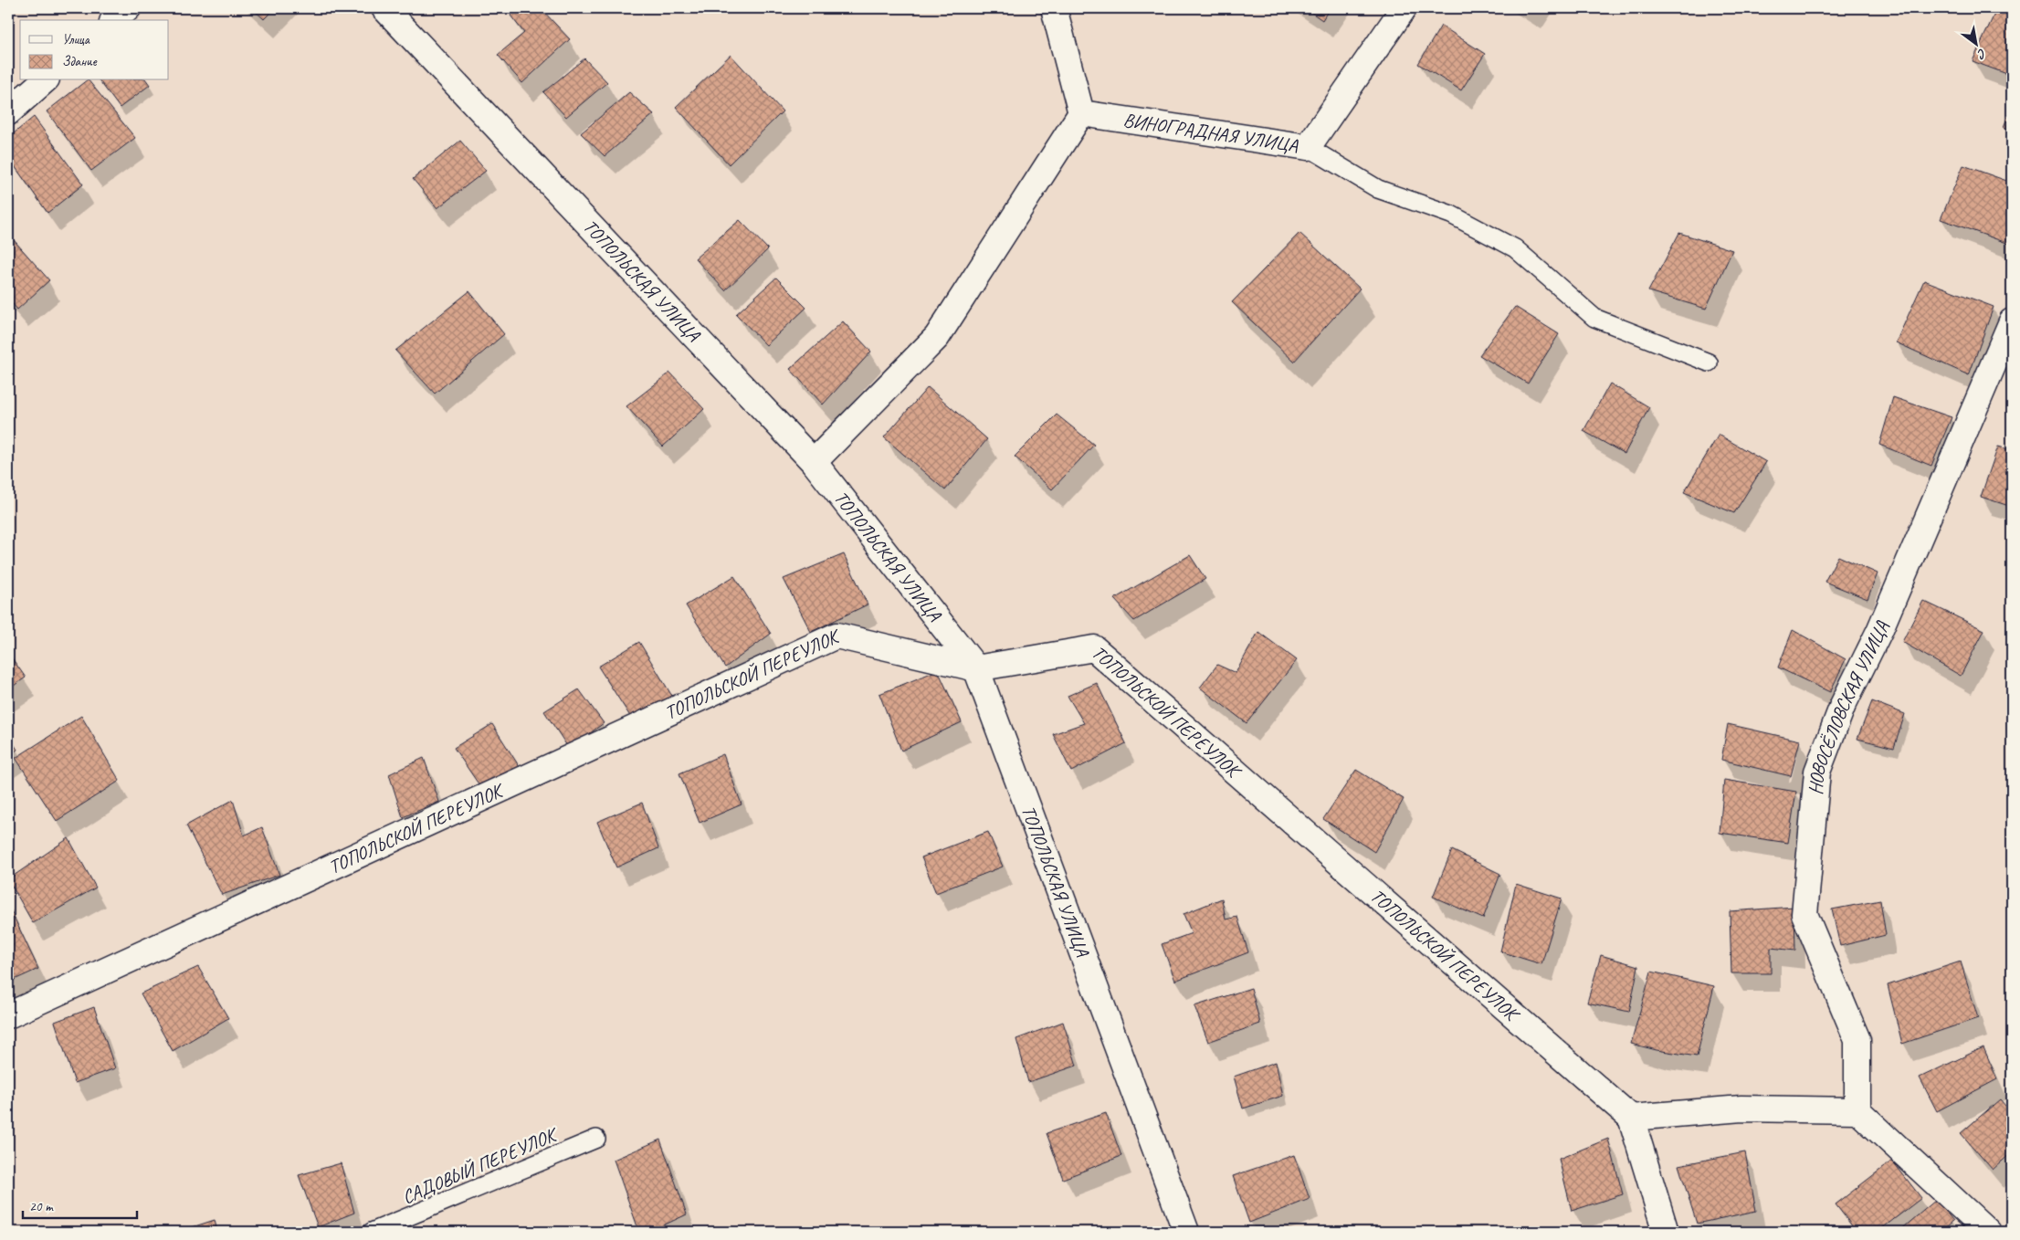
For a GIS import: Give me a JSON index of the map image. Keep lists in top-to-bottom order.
{
  "streets": {
    "street": [
      "ВИНОГРАДНАЯ УЛИЦА",
      "ТОПОЛЬСКАЯ УЛИЦА",
      "ТОПОЛЬСКОЙ ПЕРЕУЛОК",
      "НОВОСЁЛОВСКАЯ УЛИЦА"
    ],
    "lane": ["САДОВЫЙ ПЕРЕУЛОК"]
  },
  "crossings": [
    ["ТОПОЛЬСКАЯ УЛИЦА", "ТОПОЛЬСКОЙ ПЕРЕУЛОК"]
  ],
  "legend": ["Улица", "Здание"],
  "scale_bar": "20 m",
  "north": "bottom right"
}
